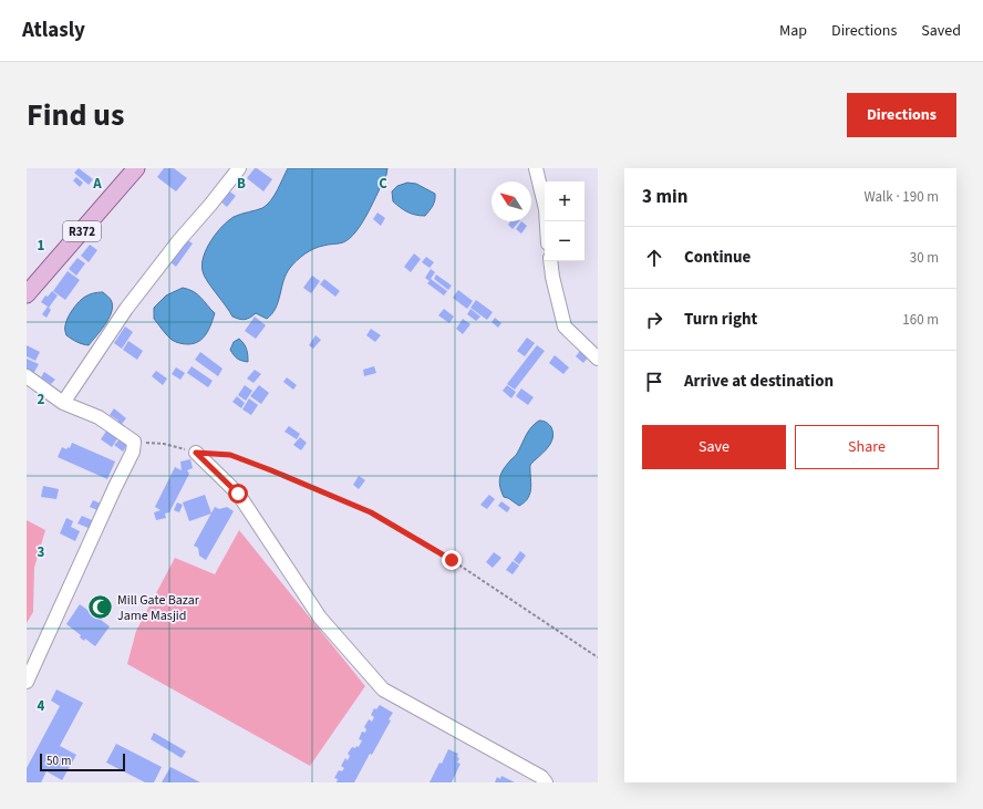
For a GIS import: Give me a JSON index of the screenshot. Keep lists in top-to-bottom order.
{
  "streets": {
    "main road": ["R372"]
  },
  "places": {
    "mosque": ["Mill Gate Bazar Jame Masjid"]
  },
  "scale_bar": "50 m",
  "north": "top left",
  "page": {
    "header": "Atlasly",
    "nav": ["Map", "Directions", "Saved"],
    "title": "Find us",
    "buttons": [
      "Directions",
      ["Save", "Share"]
    ],
    "heading": ["3 min", "Walk · 190 m"],
    "map_buttons": ["+", "−"],
    "list": [
      ["Continue", "30 m"],
      ["Turn right", "160 m"],
      "Arrive at destination"
    ],
    "scale": "50 m"
  },
  "grid": {
    "columns": ["A", "B", "C"],
    "rows": [
      "1",
      "2",
      "3",
      "4"
    ]
  }
}
